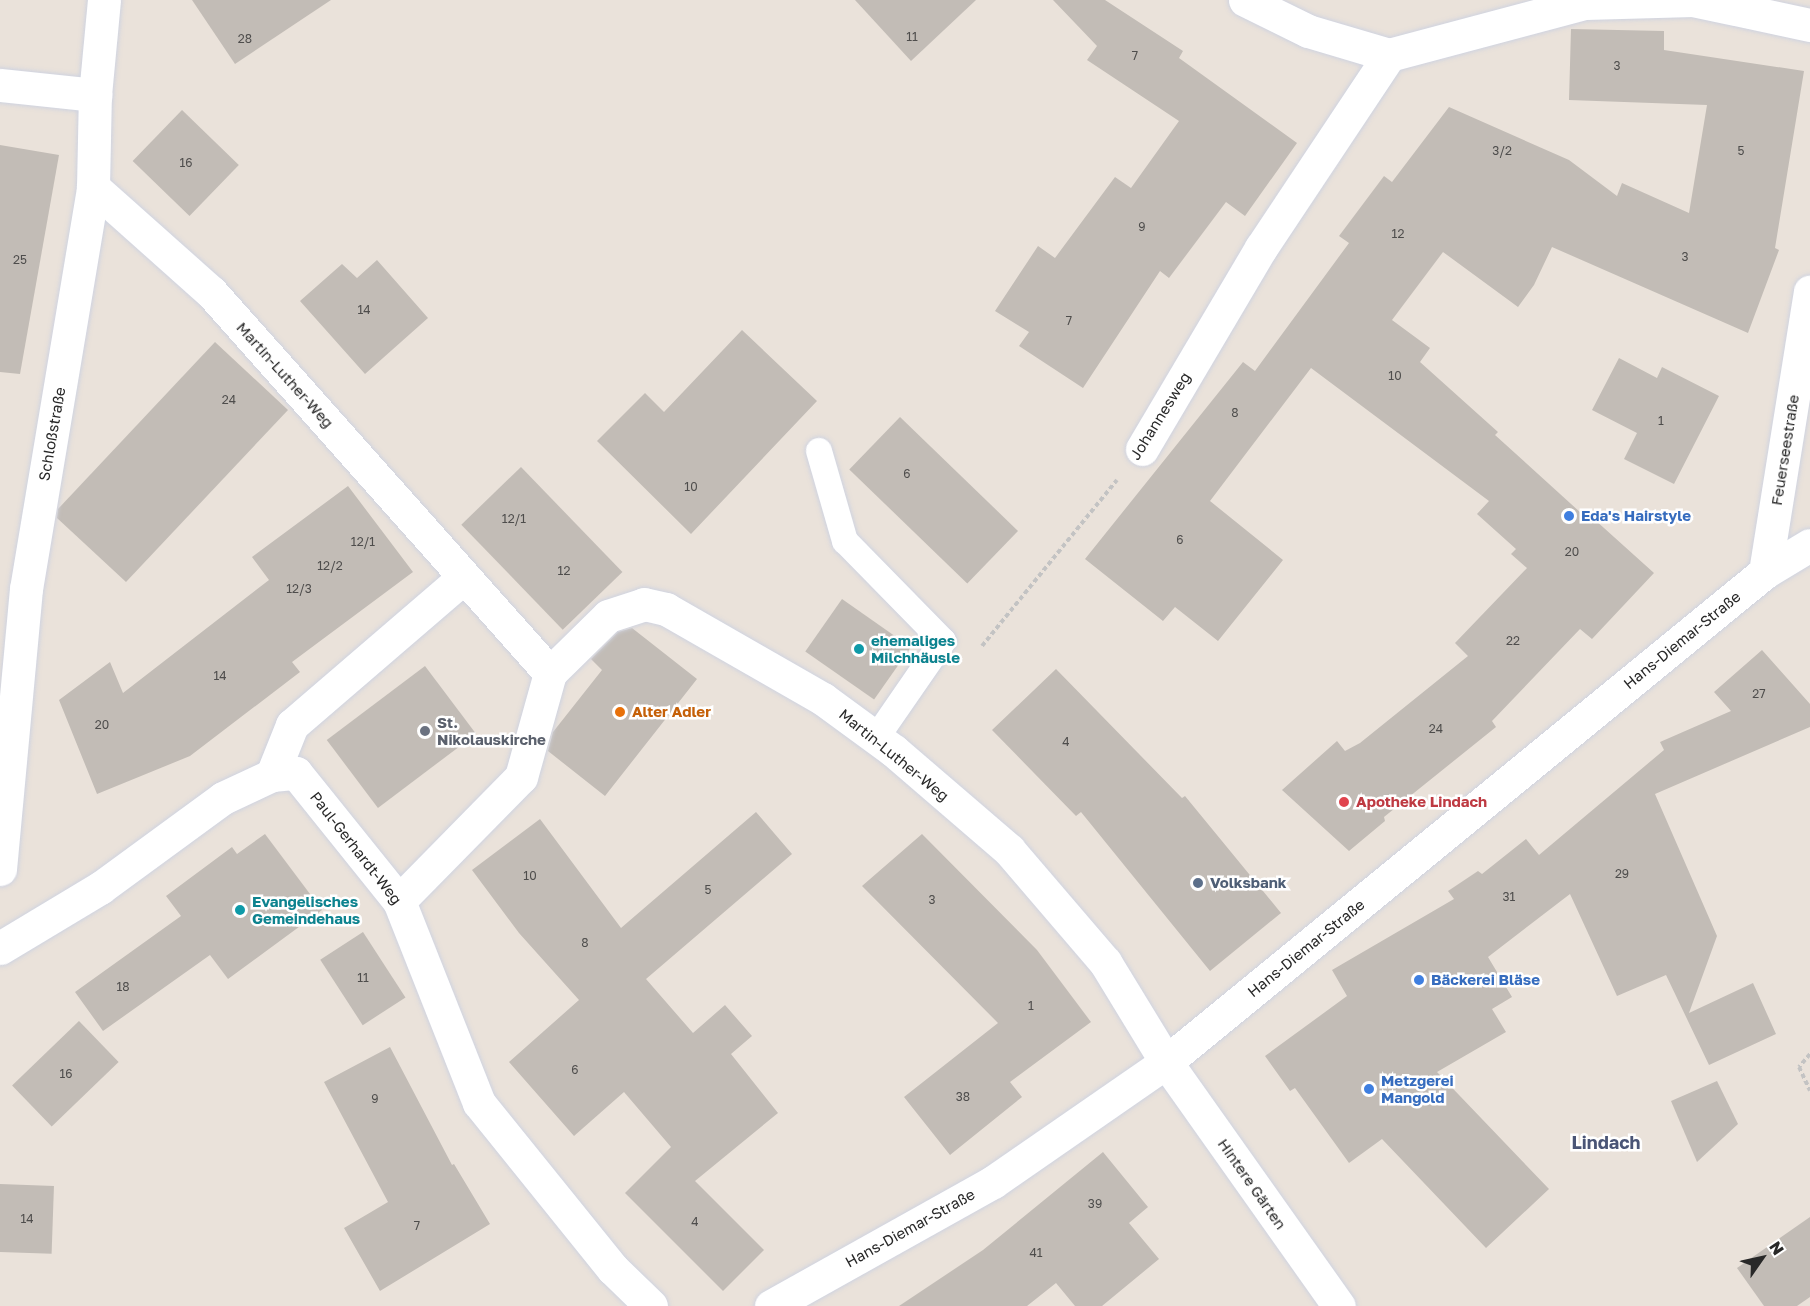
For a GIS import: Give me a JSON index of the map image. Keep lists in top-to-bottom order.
{
  "streets": {
    "street": [
      "Martin-Luther-Weg",
      "Johannesweg",
      "Schloßstraße",
      "Feuerseestraße",
      "Hans-Diemar-Straße",
      "Paul-Gerhardt-Weg",
      "Hintere Gärten"
    ]
  },
  "crossings": [
    ["Martin-Luther-Weg", "Schloßstraße"],
    ["Martin-Luther-Weg", "Hans-Diemar-Straße"],
    ["Martin-Luther-Weg", "Paul-Gerhardt-Weg"],
    ["Martin-Luther-Weg", "Hintere Gärten"],
    ["Feuerseestraße", "Hans-Diemar-Straße"],
    ["Hans-Diemar-Straße", "Hintere Gärten"]
  ],
  "districts": ["Lindach"],
  "places": [
    "Eda's Hairstyle",
    "ehemaliges Milchhäusle",
    "Alter Adler",
    "St. Nikolauskirche",
    "Apotheke Lindach",
    "Volksbank",
    "Evangelisches Gemeindehaus",
    "Bäckerei Bläse",
    "Metzgerei Mangold"
  ],
  "house_numbers": [
    "11",
    "28",
    "7",
    "3",
    "3/2",
    "5",
    "16",
    "9",
    "12",
    "3",
    "25",
    "14",
    "7",
    "10",
    "24",
    "8",
    "1",
    "6",
    "10",
    "12/1",
    "6",
    "12/1",
    "20",
    "12/2",
    "12",
    "12/3",
    "22",
    "14",
    "27",
    "20",
    "24",
    "4",
    "29",
    "10",
    "5",
    "31",
    "3",
    "8",
    "11",
    "18",
    "1",
    "6",
    "16",
    "38",
    "9",
    "39",
    "14",
    "4",
    "7",
    "41"
  ],
  "north": "top right"
}
